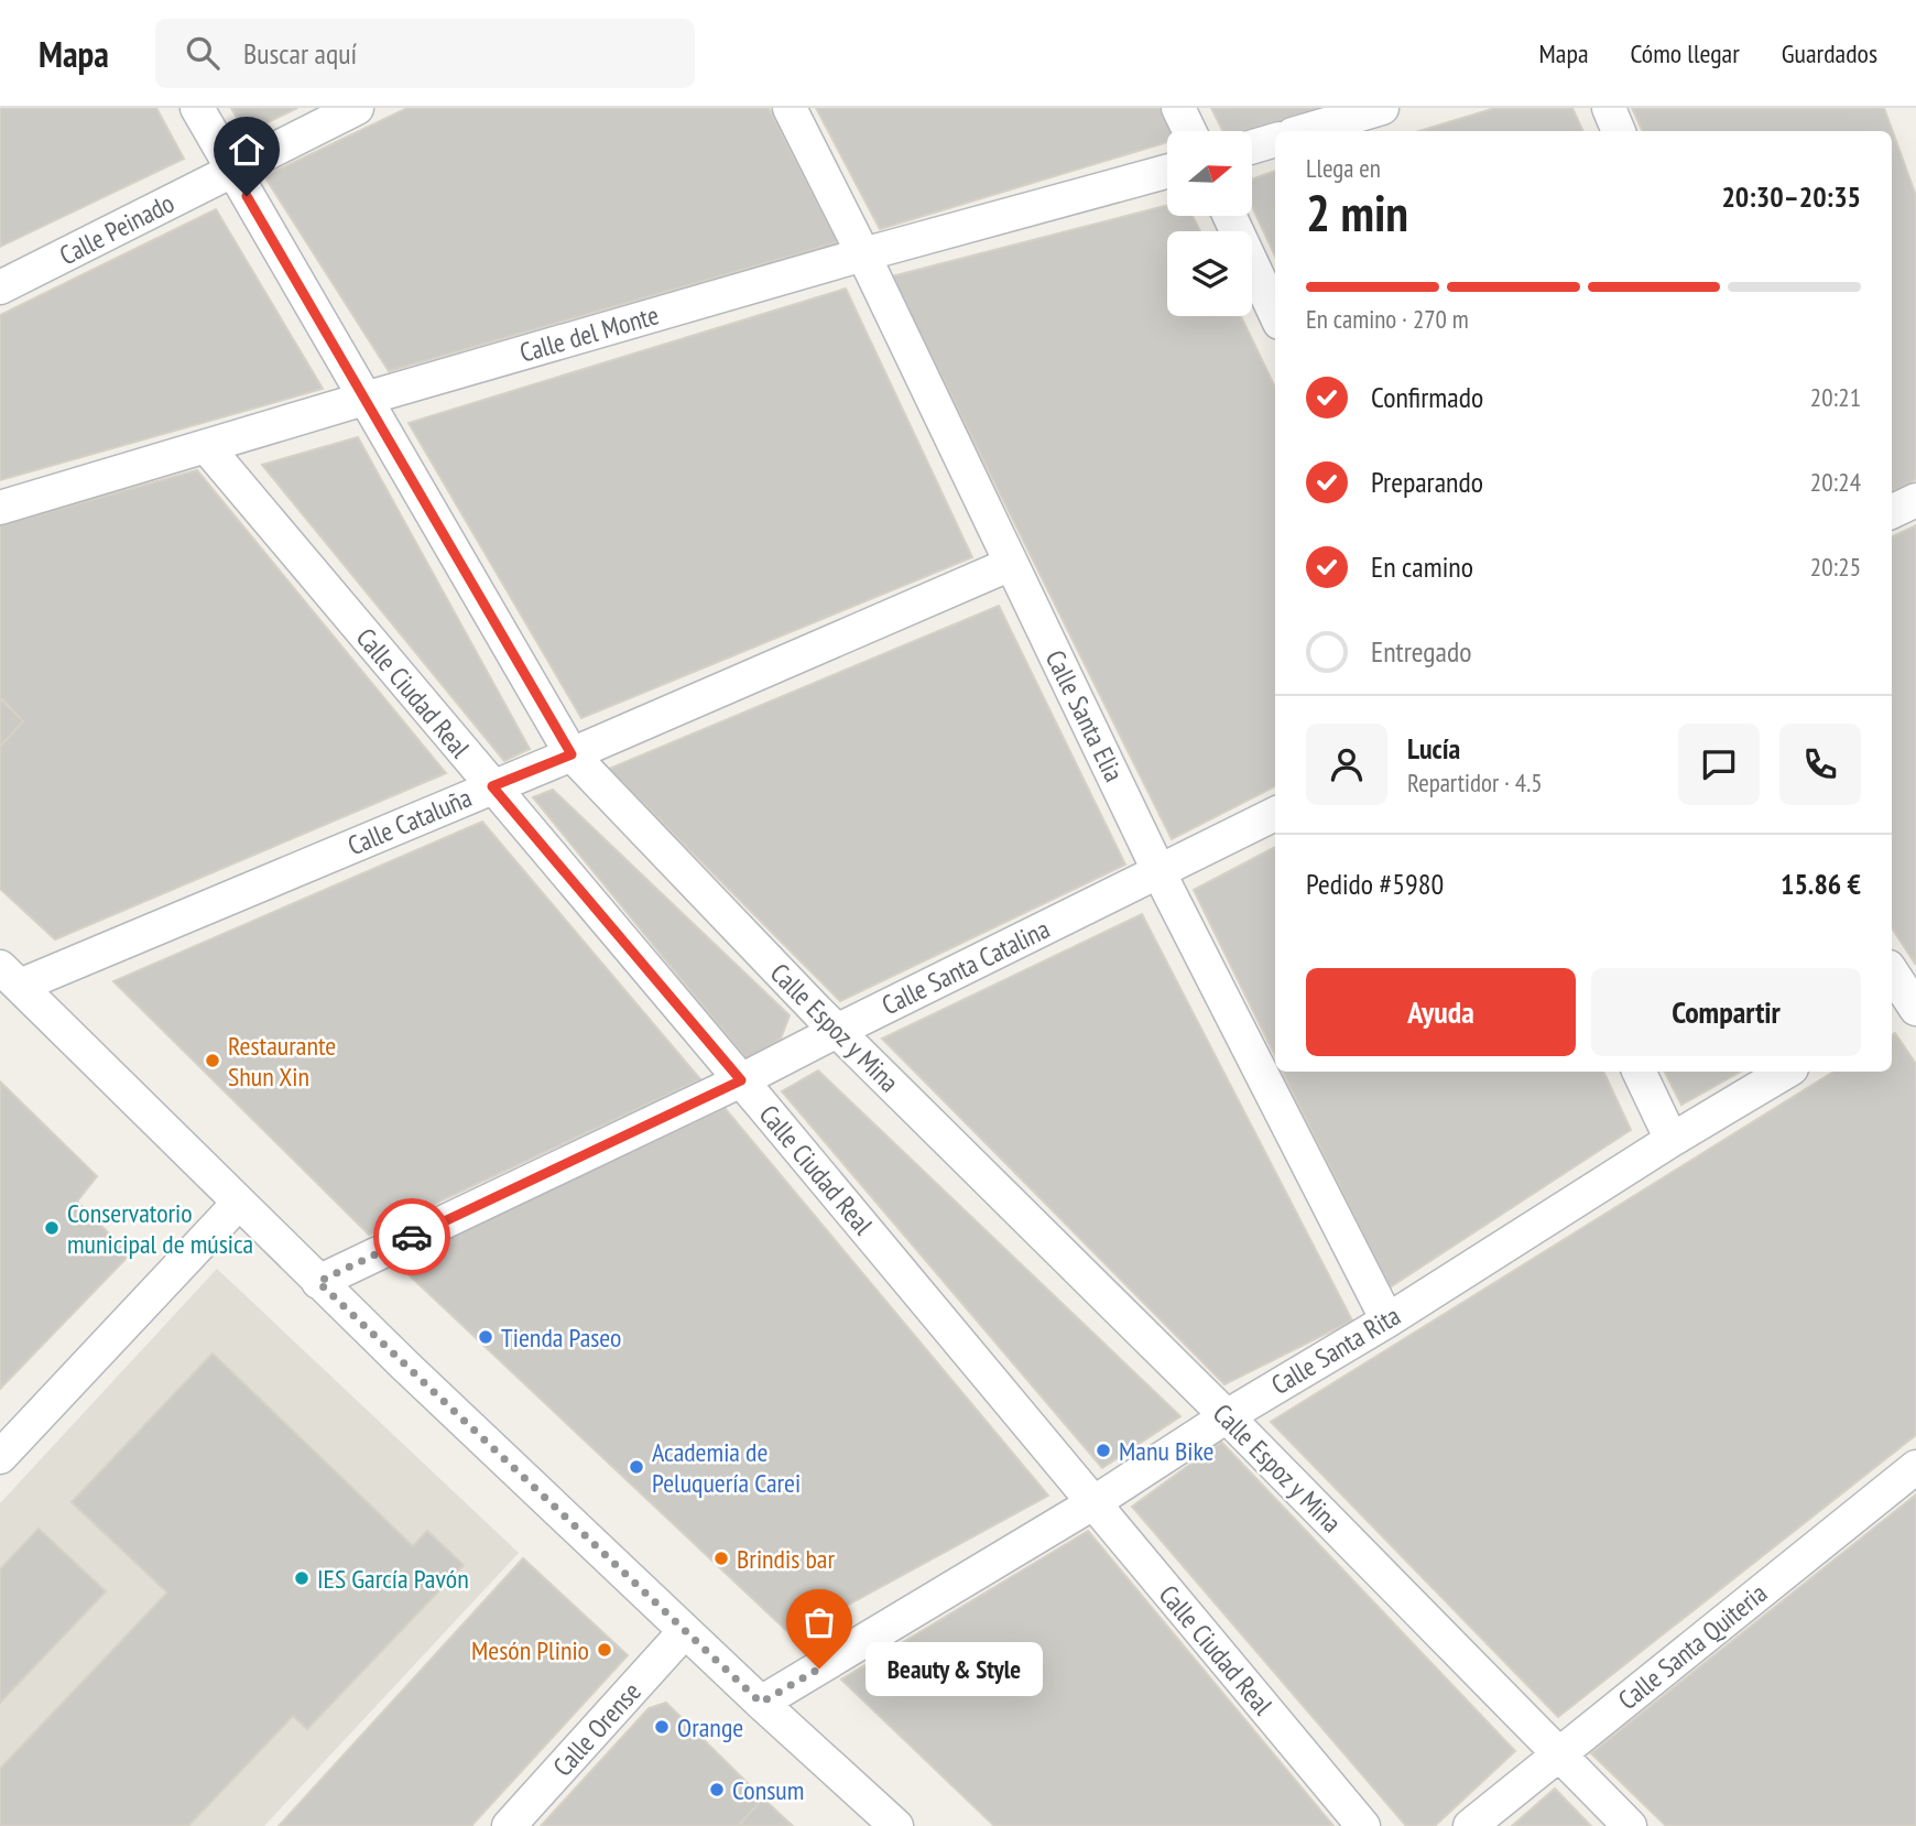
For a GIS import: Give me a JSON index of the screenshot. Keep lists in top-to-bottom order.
{
  "streets": {
    "street": [
      "Calle Peinado",
      "Calle del Monte",
      "Calle Ciudad Real",
      "Calle Santa Elia",
      "Calle Cataluña",
      "Calle Santa Catalina",
      "Calle Espoz y Mina",
      "Calle Santa Rita",
      "Calle Santa Quiteria",
      "Calle Orense"
    ]
  },
  "crossings": [
    ["Calle Peinado", "Calle Espoz y Mina"],
    ["Calle del Monte", "Calle Ciudad Real"],
    ["Calle del Monte", "Calle Santa Elia"],
    ["Calle del Monte", "Calle Espoz y Mina"],
    ["Calle Ciudad Real", "Calle Cataluña"],
    ["Calle Ciudad Real", "Calle Santa Catalina"],
    ["Calle Ciudad Real", "Calle Santa Rita"],
    ["Calle Santa Elia", "Calle Cataluña"],
    ["Calle Santa Elia", "Calle Santa Catalina"],
    ["Calle Santa Elia", "Calle Santa Rita"],
    ["Calle Cataluña", "Calle Espoz y Mina"],
    ["Calle Santa Catalina", "Calle Espoz y Mina"],
    ["Calle Espoz y Mina", "Calle Santa Rita"],
    ["Calle Espoz y Mina", "Calle Santa Quiteria"]
  ],
  "places": [
    "Restaurante Shun Xin",
    "Conservatorio municipal de música",
    "Tienda Paseo",
    "Manu Bike",
    "Academia de Peluquería Carei",
    "Brindis bar",
    "IES García Pavón",
    "Mesón Plinio",
    "Beauty & Style",
    "Orange",
    "Consum"
  ],
  "north": "right",
  "page": {
    "header": "Mapa",
    "search": "Buscar aquí",
    "nav": ["Mapa", "Cómo llegar", "Guardados"],
    "heading": ["2 min", "Llega en", "20:30–20:35"],
    "panel": [
      "Lucía",
      "Repartidor · 4.5",
      "Pedido #5980",
      "15.86 €"
    ],
    "bar": "En camino · 270 m",
    "list": [
      ["Confirmado", "20:21"],
      ["Preparando", "20:24"],
      ["En camino", "20:25"],
      "Entregado"
    ],
    "buttons": ["Ayuda", "Compartir"],
    "bubble": "Beauty & Style"
  }
}
